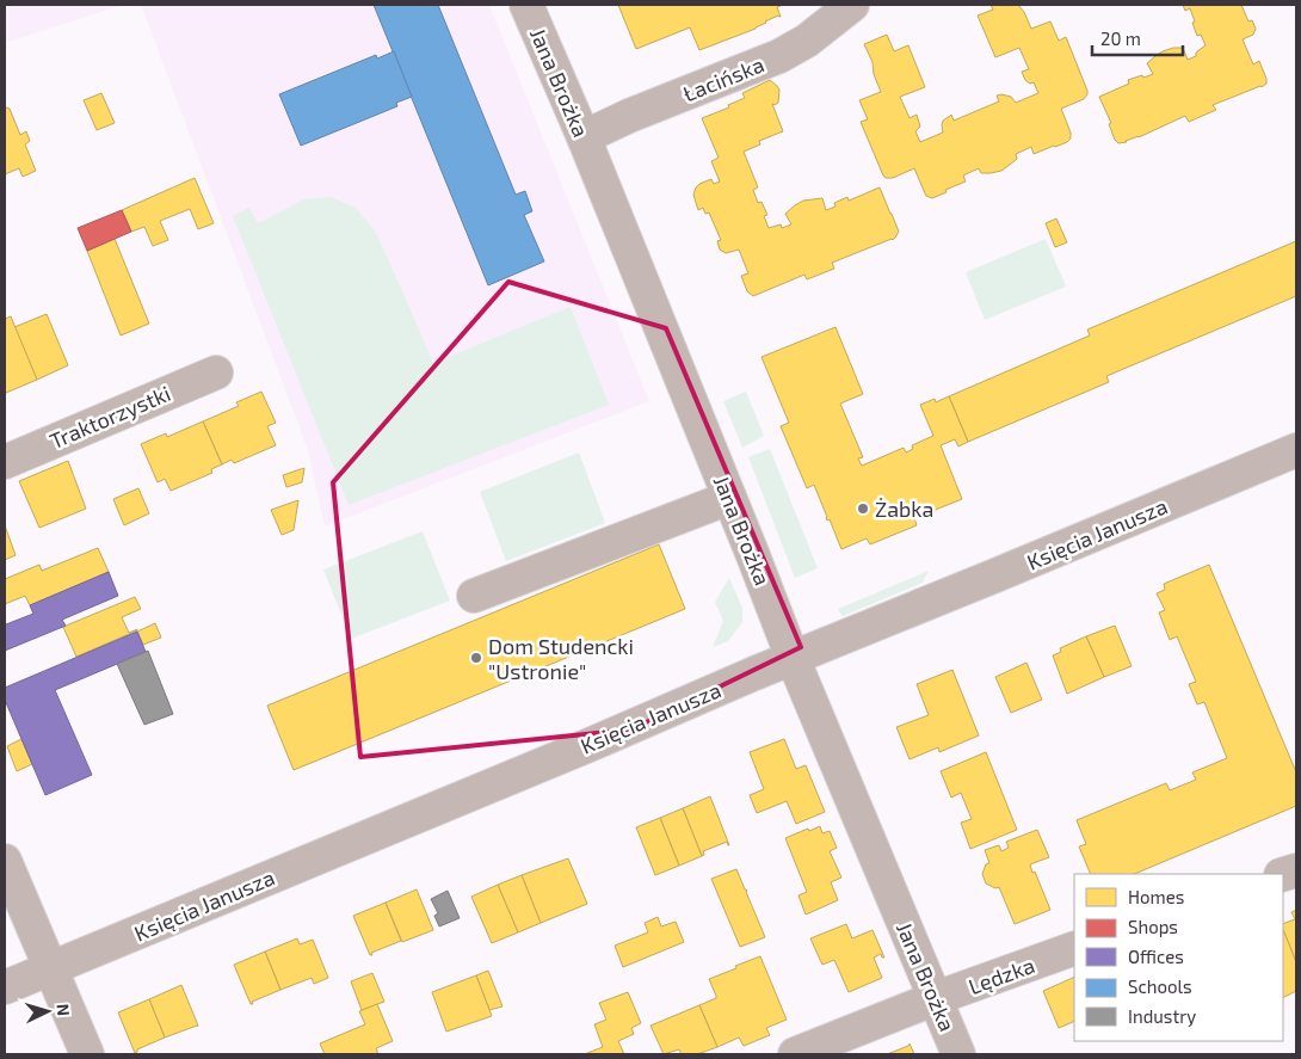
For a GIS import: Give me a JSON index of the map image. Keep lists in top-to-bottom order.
{
  "streets": {
    "street": [
      "Łacińska",
      "Jana Brożka",
      "Traktorzystki",
      "Księcia Janusza",
      "Lędzka"
    ]
  },
  "crossings": [
    ["Łacińska", "Jana Brożka"],
    ["Jana Brożka", "Księcia Janusza"],
    ["Jana Brożka", "Lędzka"]
  ],
  "places": ["Żabka", "Dom Studencki \"Ustronie\""],
  "legend": [
    "Homes",
    "Shops",
    "Offices",
    "Schools",
    "Industry"
  ],
  "scale_bar": "20 m",
  "north": "right"
}
